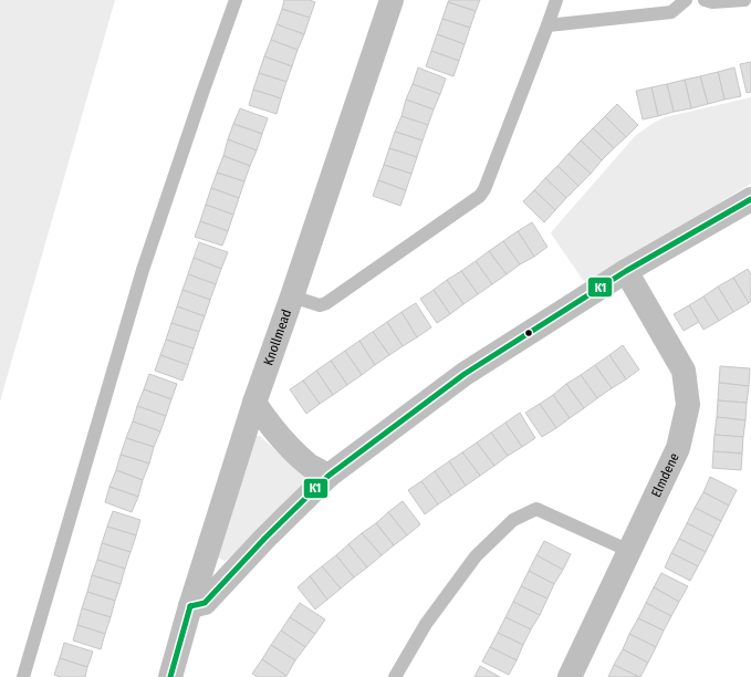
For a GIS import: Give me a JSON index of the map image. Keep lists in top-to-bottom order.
{
  "streets": {
    "street": ["Knollmead", "Elmdene"]
  },
  "lines": ["transit line K1"]
}
